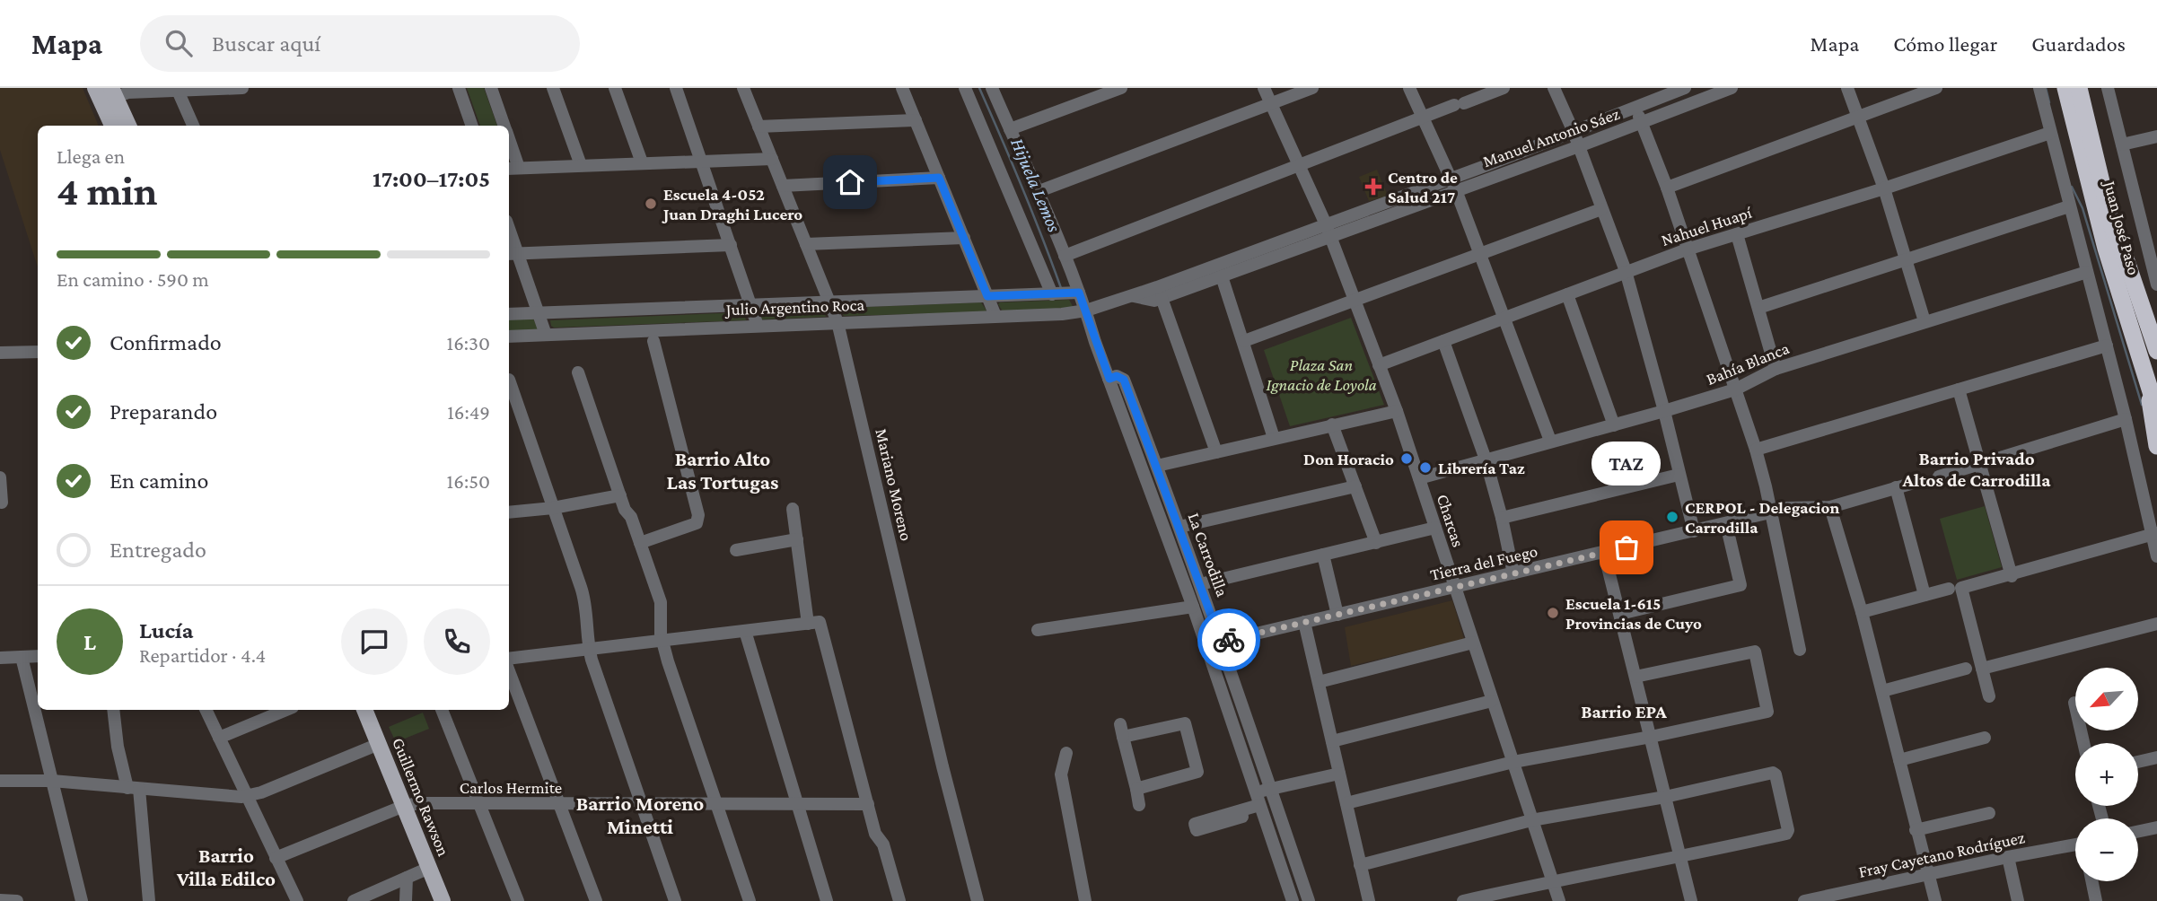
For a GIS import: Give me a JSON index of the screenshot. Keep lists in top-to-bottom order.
{
  "streets": {
    "highway": ["Juan José Paso"],
    "main road": ["Guillermo Rawson"],
    "street": [
      "Manuel Antonio Sáez",
      "Nahuel Huapí",
      "Julio Argentino Roca",
      "Bahía Blanca",
      "Mariano Moreno",
      "Charcas",
      "La Carrodilla",
      "Tierra del Fuego",
      "Carlos Hermite",
      "Fray Cayetano Rodríguez"
    ]
  },
  "crossings": [
    ["Manuel Antonio Sáez", "Julio Argentino Roca"],
    ["Manuel Antonio Sáez", "Charcas"],
    ["Manuel Antonio Sáez", "La Carrodilla"],
    ["Nahuel Huapí", "Charcas"],
    ["Julio Argentino Roca", "Mariano Moreno"],
    ["Julio Argentino Roca", "La Carrodilla"],
    ["Bahía Blanca", "Charcas"],
    ["Charcas", "Tierra del Fuego"],
    ["La Carrodilla", "Tierra del Fuego"],
    ["Carlos Hermite", "Guillermo Rawson"]
  ],
  "districts": [
    "Barrio Alto Las Tortugas",
    "Barrio Privado Altos de Carrodilla",
    "Barrio EPA",
    "Barrio Moreno Minetti",
    "Barrio Villa Edilco"
  ],
  "water": ["Hijuela Lemos"],
  "parks": ["Plaza San Ignacio de Loyola"],
  "places": {
    "health": ["Centro de Salud 217"],
    "other": [
      "Escuela 4-052 Juan Draghi Lucero",
      "Don Horacio",
      "Librería Taz",
      "CERPOL - Delegacion Carrodilla",
      "TAZ",
      "Escuela 1-615 Provincias de Cuyo"
    ]
  },
  "north": "bottom left",
  "page": {
    "header": "Mapa",
    "search": "Buscar aquí",
    "nav": ["Mapa", "Cómo llegar", "Guardados"],
    "heading": ["4 min", "Llega en", "17:00–17:05"],
    "panel": ["Lucía", "Repartidor · 4.4"],
    "bar": "En camino · 590 m",
    "list": [
      ["Confirmado", "16:30"],
      ["Preparando", "16:49"],
      ["En camino", "16:50"],
      "Entregado"
    ],
    "bubble": "TAZ",
    "round": "L",
    "map_buttons": ["+", "−"]
  }
}
